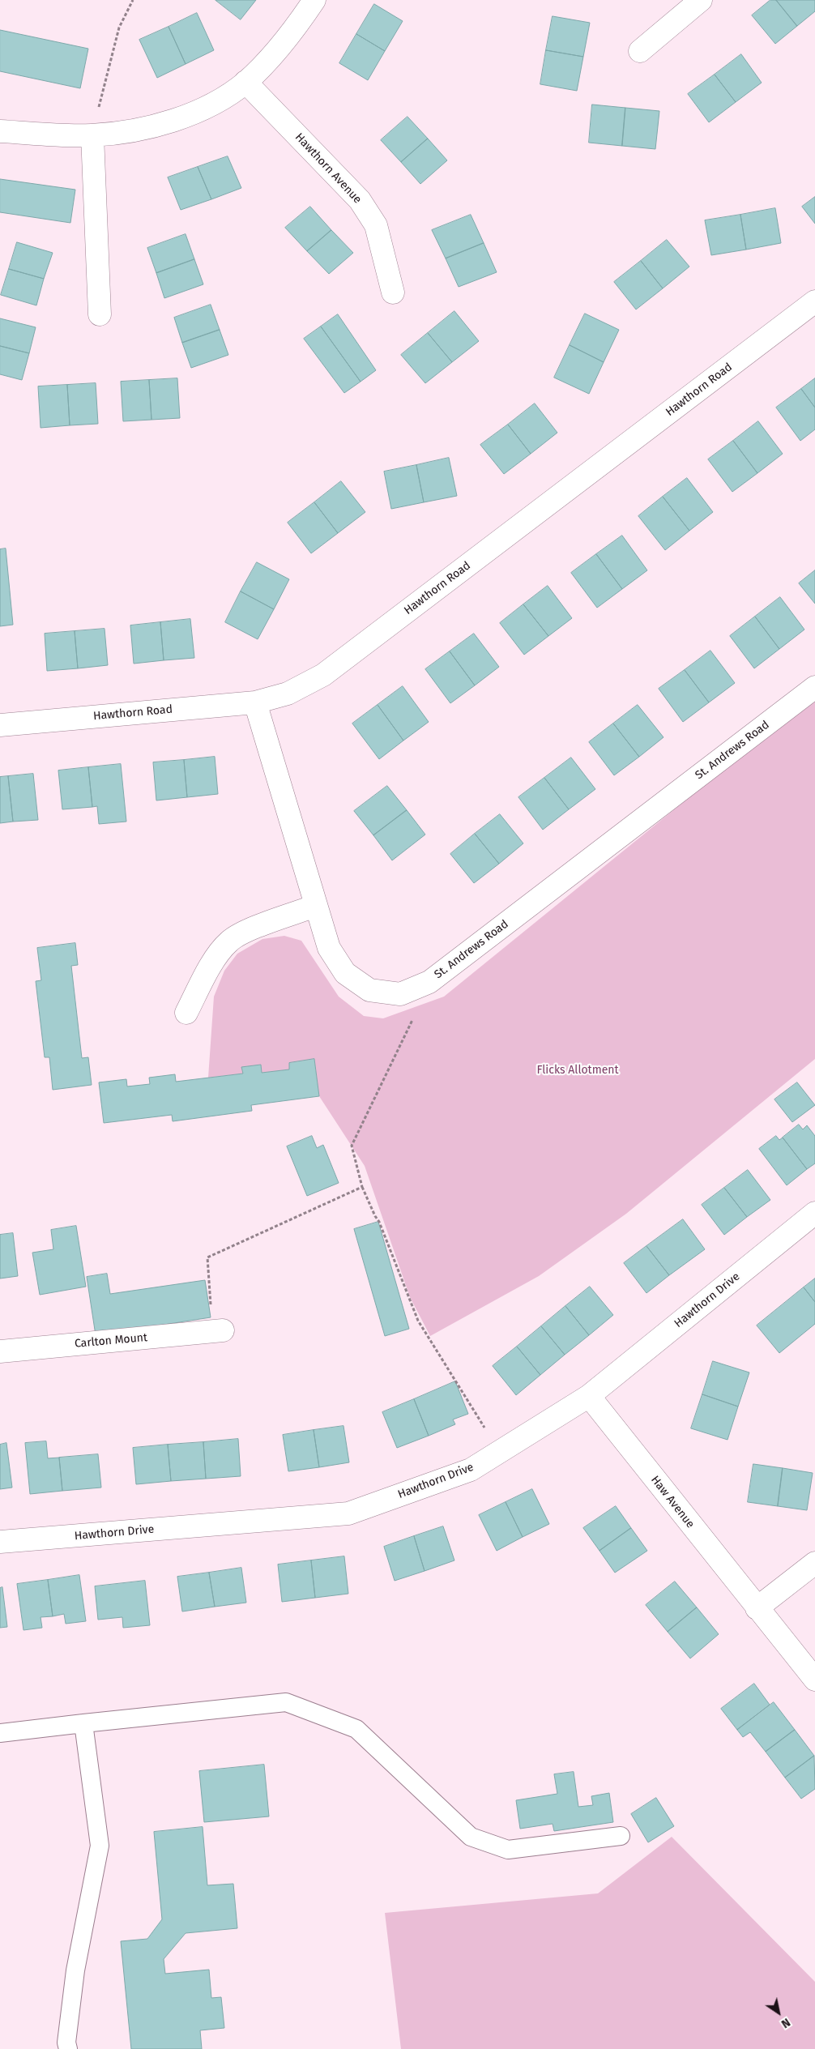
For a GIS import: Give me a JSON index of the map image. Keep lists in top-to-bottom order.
{
  "streets": {
    "street": [
      "Hawthorn Avenue",
      "Hawthorn Road",
      "St. Andrews Road",
      "Hawthorn Drive",
      "Carlton Mount",
      "Haw Avenue"
    ]
  },
  "crossings": [
    ["Hawthorn Drive", "Haw Avenue"]
  ],
  "parks": ["Flicks Allotment"],
  "north": "bottom right"
}
